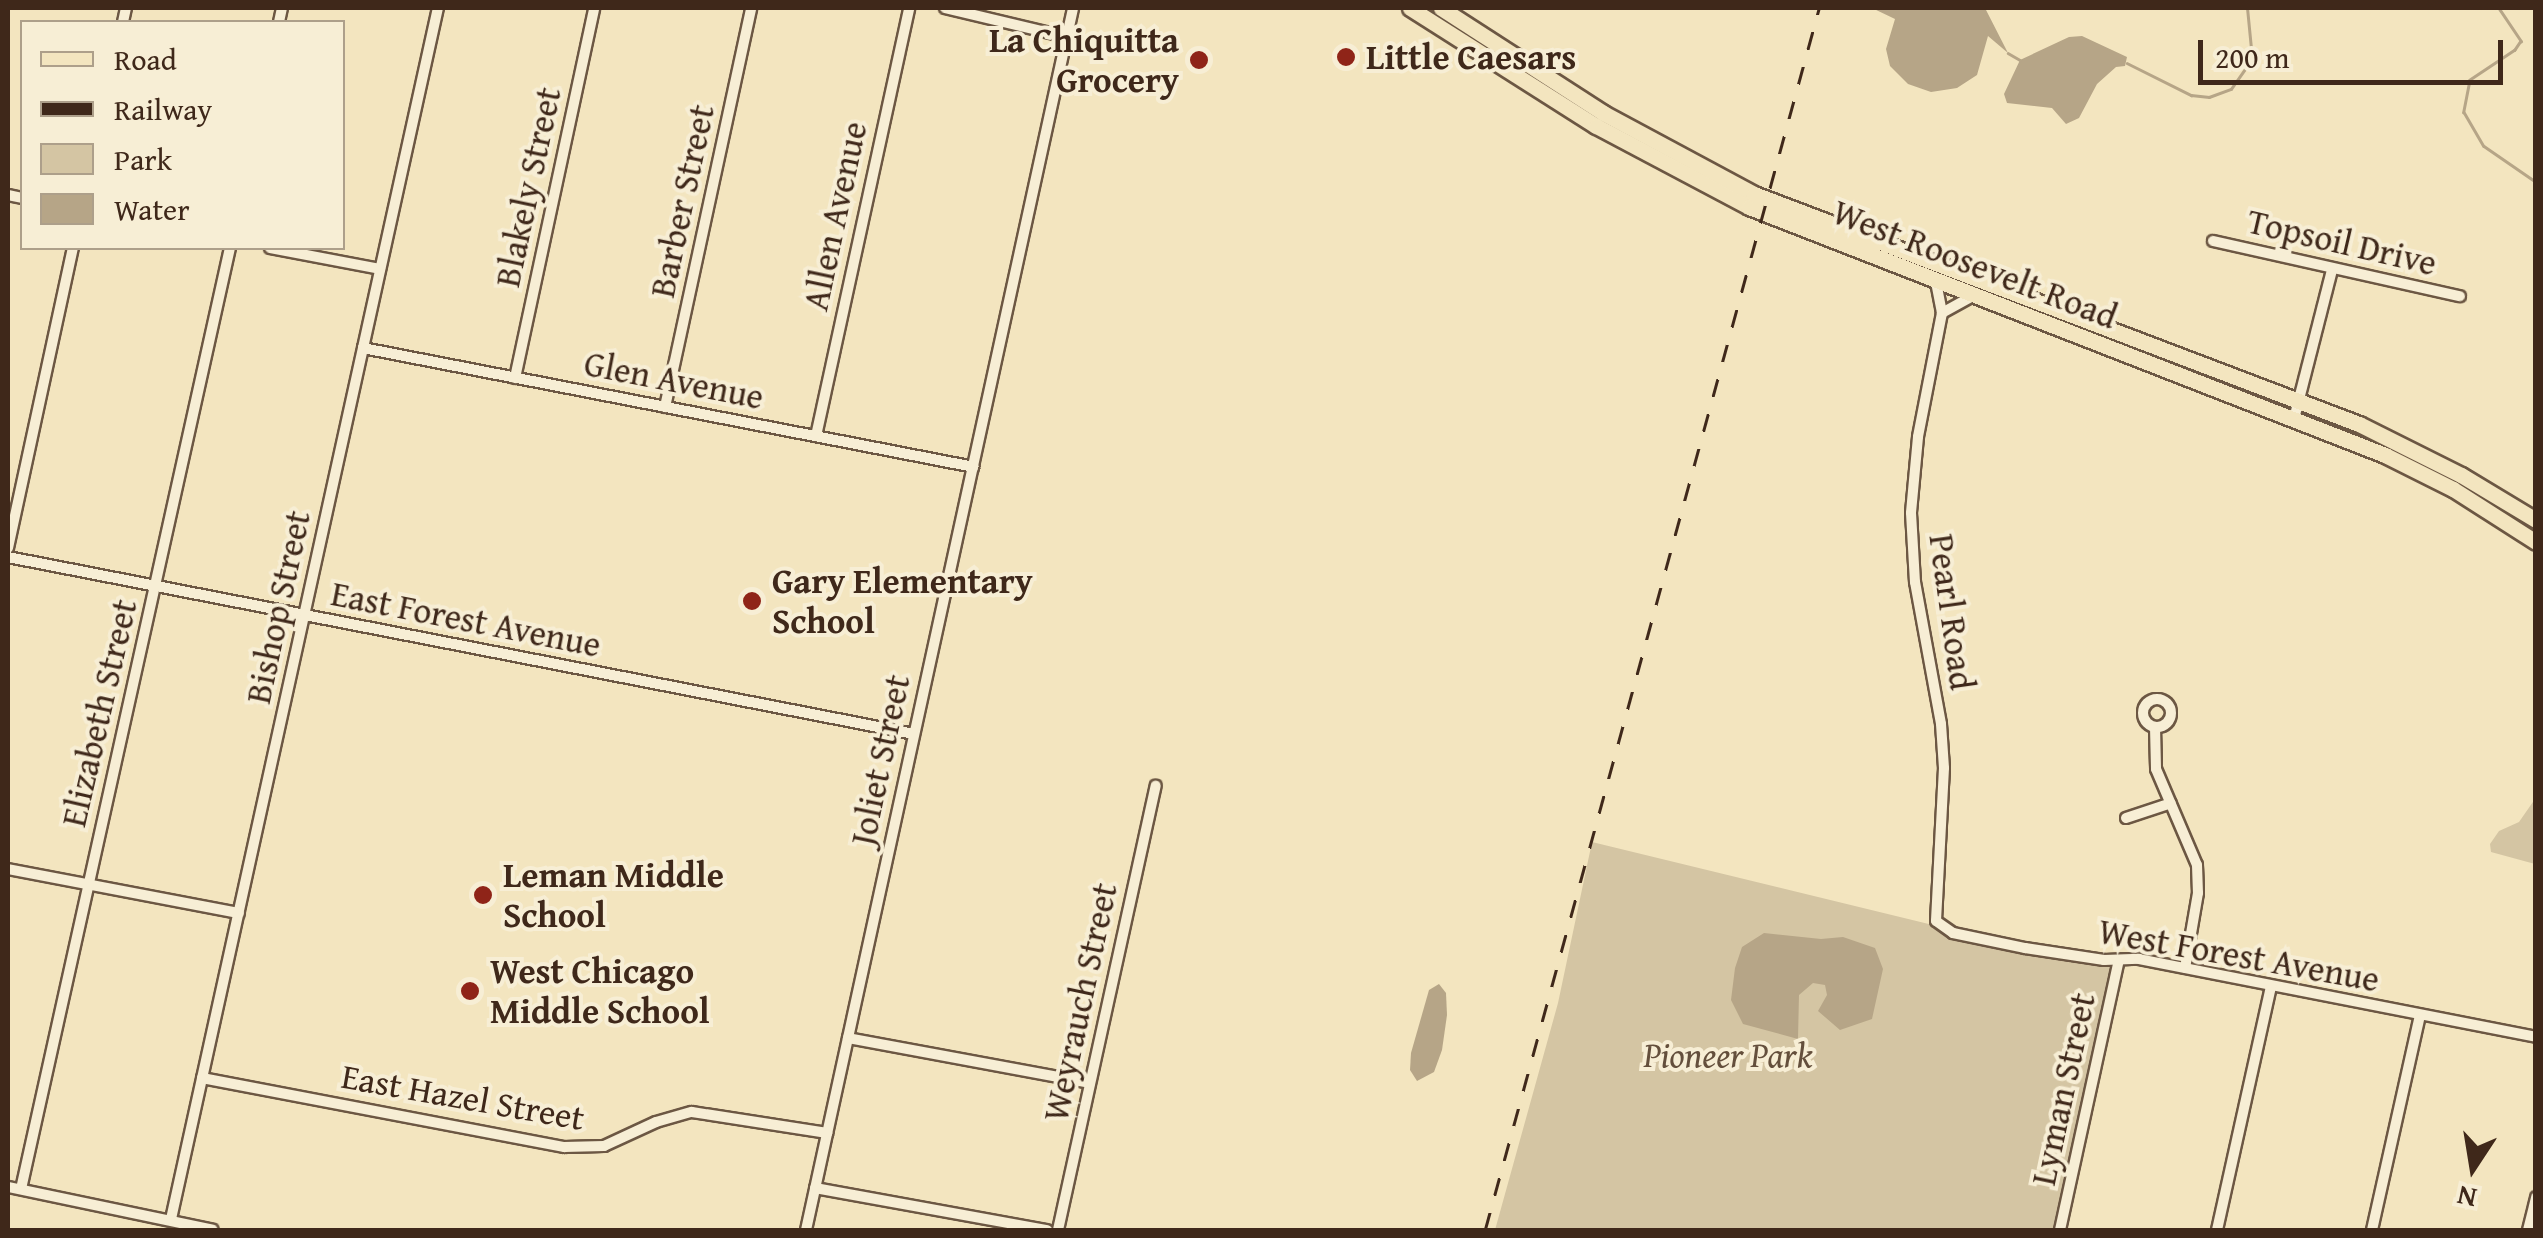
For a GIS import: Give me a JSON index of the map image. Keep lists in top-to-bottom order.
{
  "streets": {
    "main road": ["West Roosevelt Road"],
    "street": [
      "Blakely Street",
      "Barber Street",
      "Allen Avenue",
      "Topsoil Drive",
      "Glen Avenue",
      "Bishop Street",
      "Pearl Road",
      "East Forest Avenue",
      "Elizabeth Street",
      "Joliet Street",
      "West Forest Avenue",
      "Weyrauch Street",
      "Lyman Street",
      "East Hazel Street"
    ]
  },
  "crossings": [
    ["Blakely Street", "Glen Avenue"],
    ["Barber Street", "Glen Avenue"],
    ["Allen Avenue", "Glen Avenue"],
    ["West Roosevelt Road", "Pearl Road"],
    ["Glen Avenue", "Bishop Street"],
    ["Glen Avenue", "Joliet Street"],
    ["Bishop Street", "East Forest Avenue"],
    ["Bishop Street", "East Hazel Street"],
    ["Pearl Road", "West Forest Avenue"],
    ["East Forest Avenue", "Elizabeth Street"],
    ["East Forest Avenue", "Joliet Street"],
    ["Joliet Street", "East Hazel Street"],
    ["West Forest Avenue", "Lyman Street"]
  ],
  "parks": ["Pioneer Park"],
  "places": [
    "Little Caesars",
    "La Chiquitta Grocery",
    "Gary Elementary School",
    "Leman Middle School",
    "West Chicago Middle School"
  ],
  "legend": [
    "Road",
    "Railway",
    "Park",
    "Water"
  ],
  "scale_bar": "200 m",
  "north": "bottom"
}
